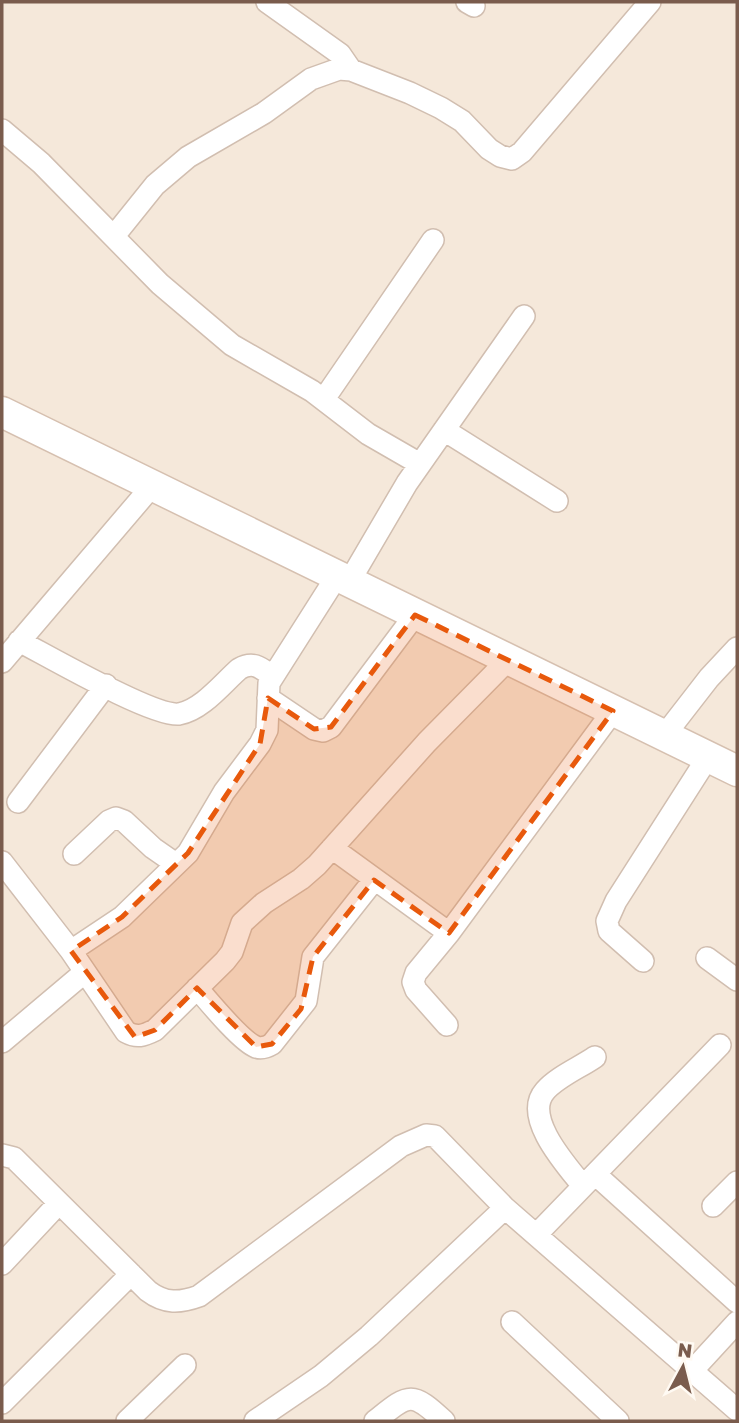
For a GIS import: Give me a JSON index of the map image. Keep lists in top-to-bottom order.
{
  "north": "top"
}
